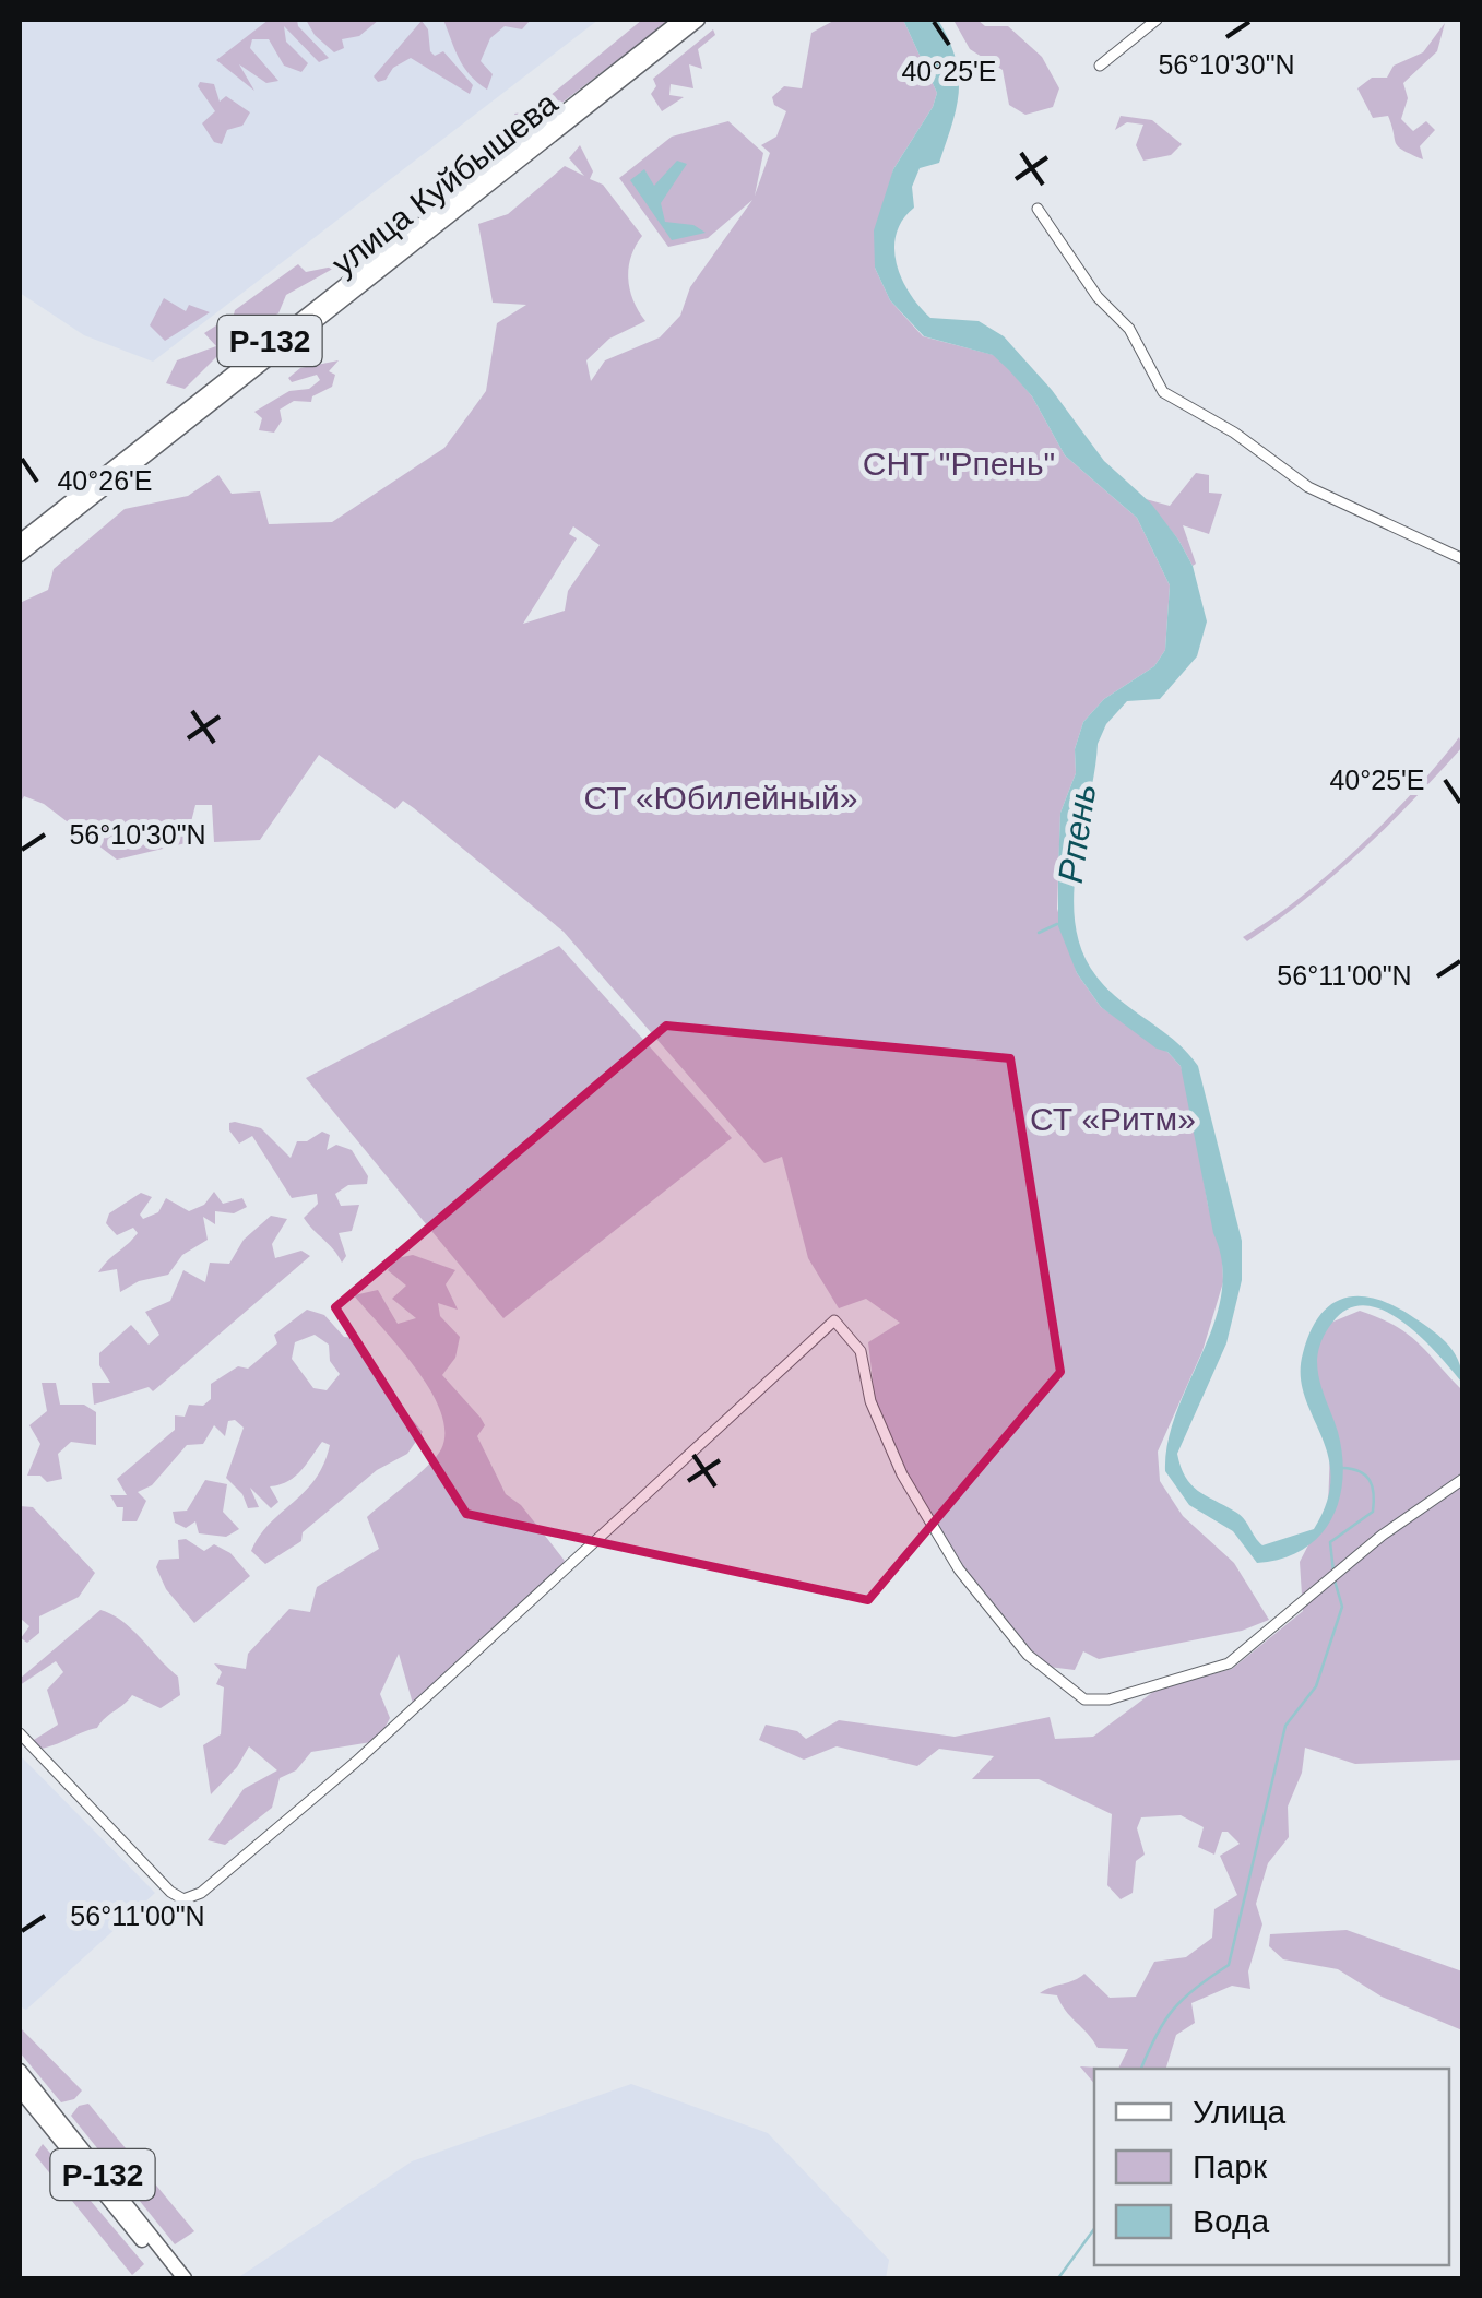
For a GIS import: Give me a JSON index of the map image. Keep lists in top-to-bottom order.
{
  "streets": {
    "highway": ["улица Куйбышева", "Р-132"]
  },
  "water": ["Рпень"],
  "parks": ["СНТ \"Рпень\"", "СТ «Юбилейный»", "СТ «Ритм»"],
  "legend": ["Улица", "Парк", "Вода"],
  "coordinates": [
    "56°10'30\"N",
    "40°25'E",
    "40°26'E",
    "56°11'00\"N"
  ]
}
